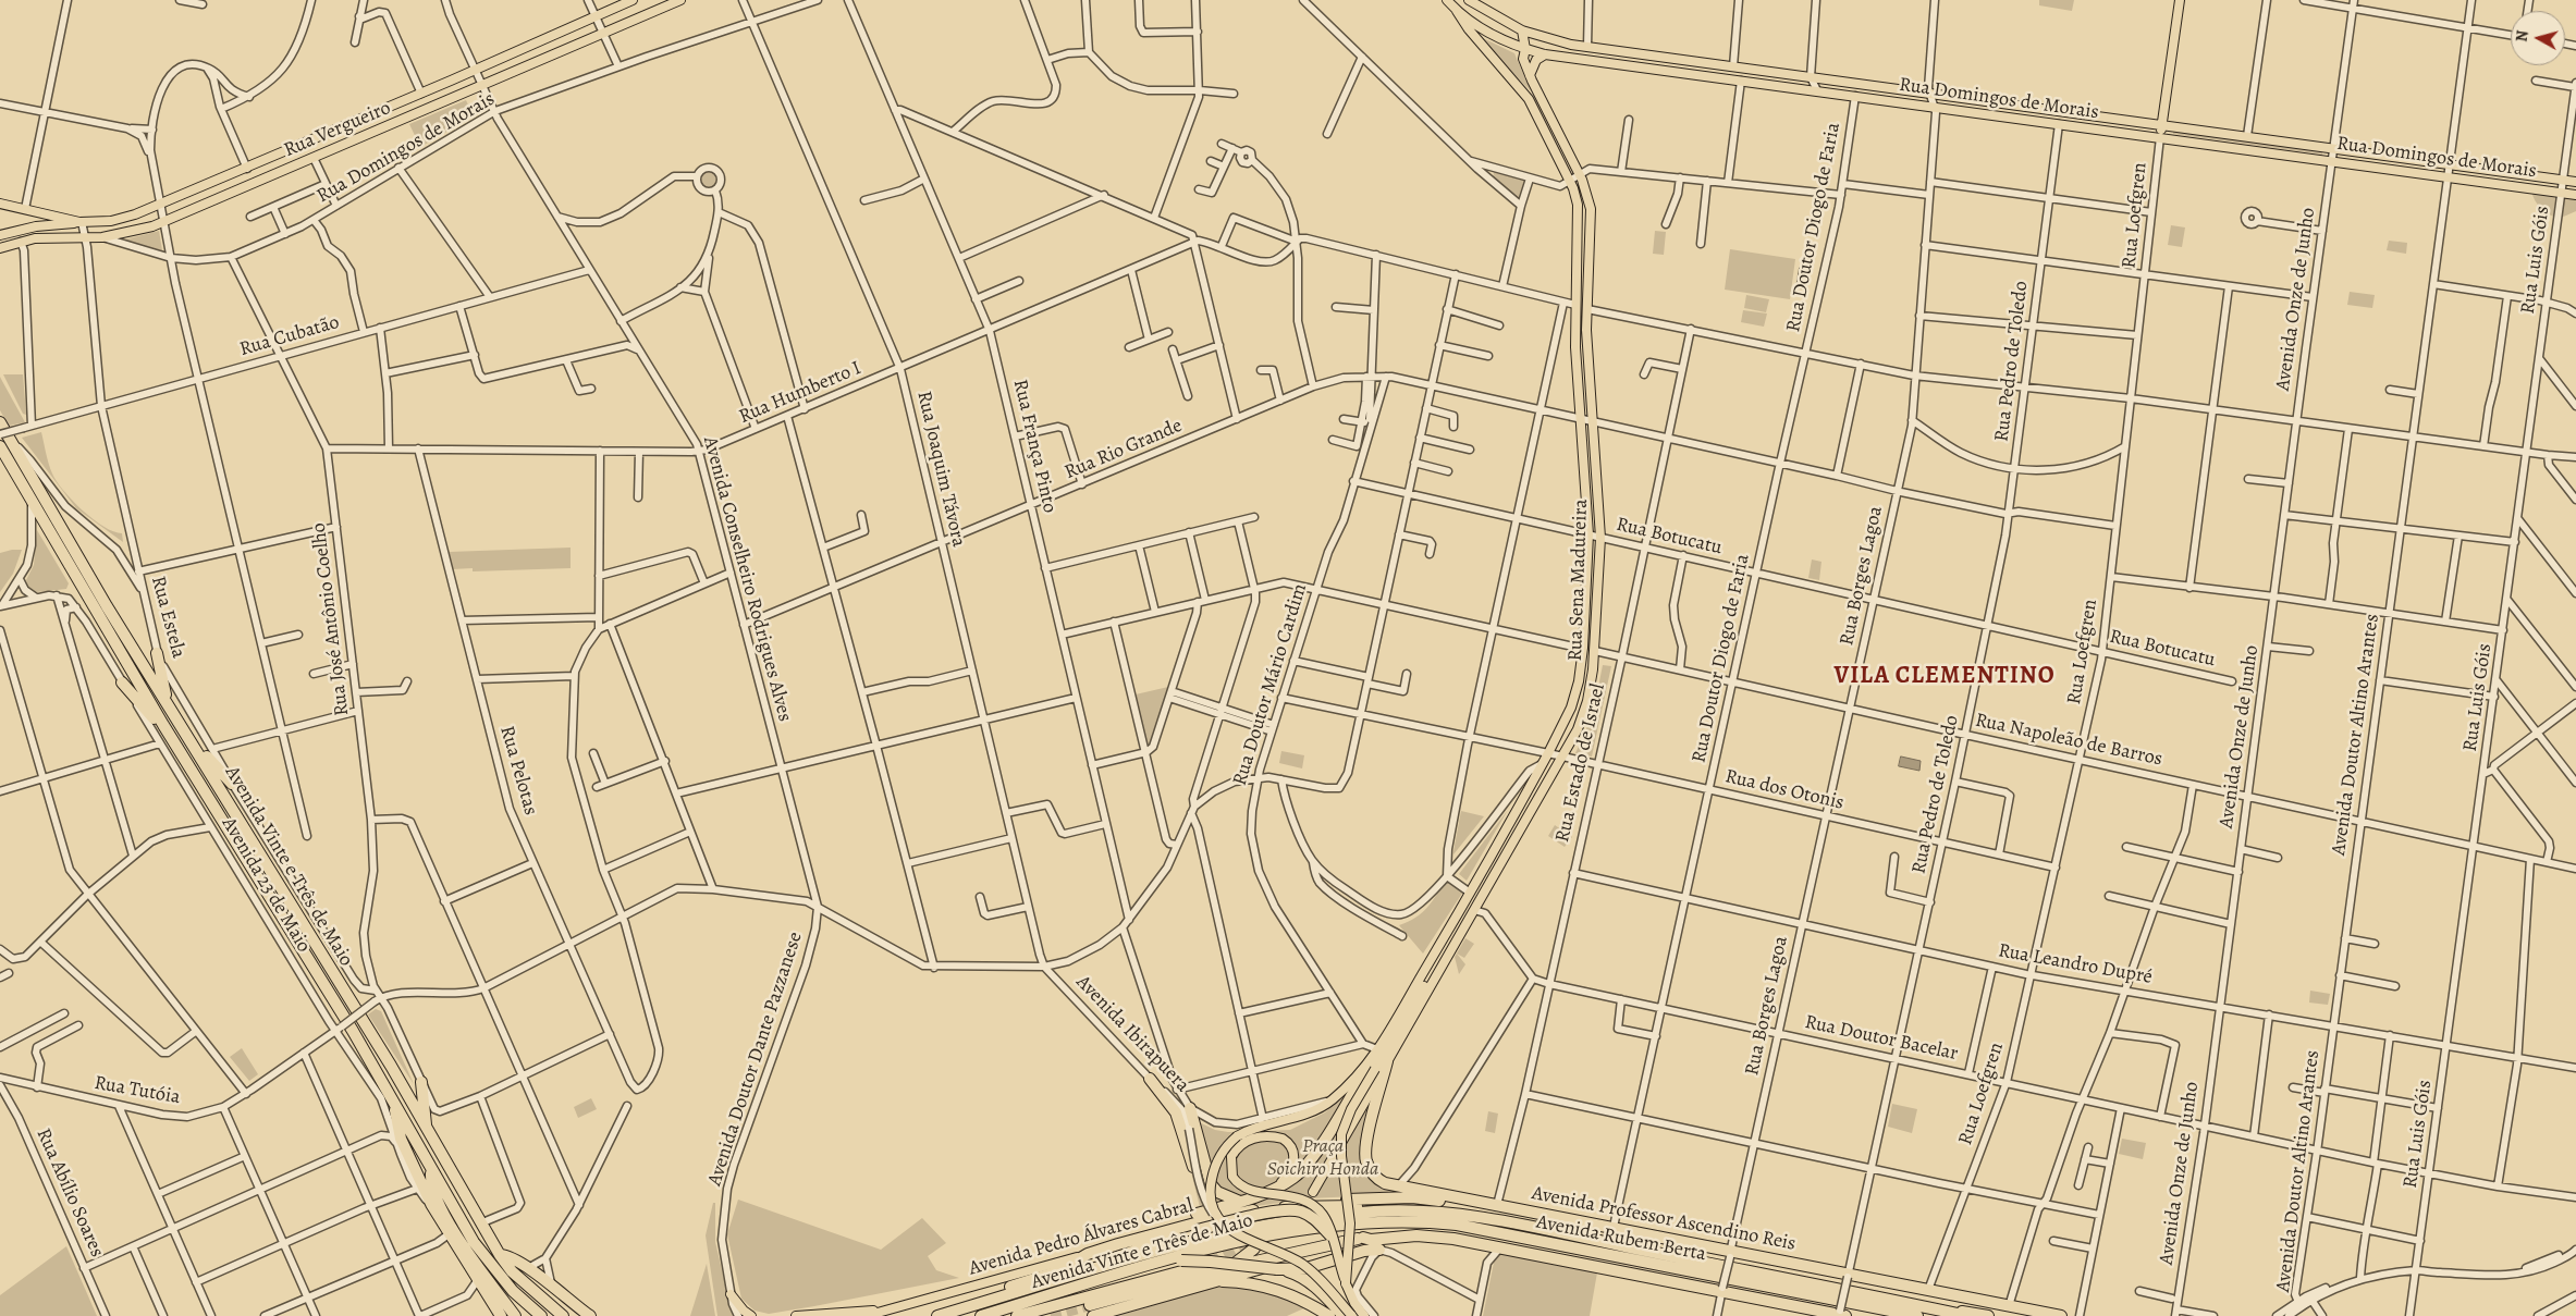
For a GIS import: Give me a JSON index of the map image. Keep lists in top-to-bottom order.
{
  "streets": {
    "highway": [
      "Avenida Vinte e Três de Maio",
      "Avenida Professor Ascendino Reis",
      "Avenida Pedro Álvares Cabral",
      "Avenida Rubem Berta"
    ],
    "main road": [
      "Rua Domingos de Morais",
      "Rua Vergueiro",
      "Rua Loefgren",
      "Rua Sena Madureira"
    ],
    "street": [
      "Rua Doutor Diogo de Faria",
      "Rua Luis Góis",
      "Avenida Onze de Junho",
      "Rua Cubatão",
      "Rua Pedro de Toledo",
      "Rua Humberto I",
      "Rua França Pinto",
      "Rua Rio Grande",
      "Rua Joaquim Távora",
      "Rua Botucatu",
      "Rua Borges Lagoa",
      "Avenida Conselheiro Rodrigues Alves",
      "Rua Estela",
      "Rua José Antônio Coelho",
      "Rua Doutor Mário Cardim",
      "Avenida Doutor Altino Arantes",
      "Rua Napoleão de Barros",
      "Rua Estado de Israel",
      "Rua Pelotas",
      "Rua dos Otonis",
      "Avenida 23 de Maio",
      "Rua Leandro Dupré",
      "Avenida Ibirapuera",
      "Rua Doutor Bacelar",
      "Avenida Doutor Dante Pazzanese",
      "Rua Tutóia",
      "Rua Abílio Soares"
    ]
  },
  "crossings": [
    ["Rua Domingos de Morais", "Rua Vergueiro"],
    ["Rua Domingos de Morais", "Rua Loefgren"],
    ["Rua Domingos de Morais", "Rua Doutor Diogo de Faria"],
    ["Rua Domingos de Morais", "Rua Luis Góis"],
    ["Rua Domingos de Morais", "Avenida Onze de Junho"],
    ["Rua Domingos de Morais", "Rua Pedro de Toledo"],
    ["Rua Domingos de Morais", "Rua Joaquim Távora"],
    ["Rua Domingos de Morais", "Rua Borges Lagoa"],
    ["Rua Domingos de Morais", "Avenida Conselheiro Rodrigues Alves"],
    ["Rua Domingos de Morais", "Rua Sena Madureira"],
    ["Rua Domingos de Morais", "Rua José Antônio Coelho"],
    ["Rua Domingos de Morais", "Avenida Doutor Altino Arantes"],
    ["Rua Vergueiro", "Avenida Conselheiro Rodrigues Alves"],
    ["Rua Vergueiro", "Rua Estela"],
    ["Rua Loefgren", "Rua Rio Grande"],
    ["Rua Loefgren", "Rua Botucatu"],
    ["Rua Loefgren", "Rua Napoleão de Barros"],
    ["Rua Loefgren", "Rua dos Otonis"],
    ["Rua Loefgren", "Rua Leandro Dupré"],
    ["Rua Loefgren", "Rua Doutor Bacelar"],
    ["Rua Loefgren", "Avenida Professor Ascendino Reis"],
    ["Rua Doutor Diogo de Faria", "Rua Rio Grande"],
    ["Rua Doutor Diogo de Faria", "Rua Botucatu"],
    ["Rua Doutor Diogo de Faria", "Rua Napoleão de Barros"],
    ["Rua Doutor Diogo de Faria", "Rua dos Otonis"],
    ["Rua Doutor Diogo de Faria", "Rua Leandro Dupré"],
    ["Rua Doutor Diogo de Faria", "Rua Doutor Bacelar"],
    ["Rua Doutor Diogo de Faria", "Avenida Professor Ascendino Reis"],
    ["Rua Luis Góis", "Rua Napoleão de Barros"],
    ["Rua Luis Góis", "Rua Leandro Dupré"],
    ["Rua Luis Góis", "Rua Doutor Bacelar"],
    ["Avenida Onze de Junho", "Rua Napoleão de Barros"],
    ["Avenida Onze de Junho", "Rua Leandro Dupré"],
    ["Avenida Onze de Junho", "Rua Doutor Bacelar"],
    ["Rua Cubatão", "Avenida Conselheiro Rodrigues Alves"],
    ["Rua Cubatão", "Rua Estela"],
    ["Rua Cubatão", "Rua José Antônio Coelho"],
    ["Rua Pedro de Toledo", "Rua Rio Grande"],
    ["Rua Pedro de Toledo", "Rua Botucatu"],
    ["Rua Pedro de Toledo", "Rua Napoleão de Barros"],
    ["Rua Pedro de Toledo", "Rua dos Otonis"],
    ["Rua Pedro de Toledo", "Rua Leandro Dupré"],
    ["Rua Pedro de Toledo", "Rua Doutor Bacelar"],
    ["Rua Pedro de Toledo", "Avenida Professor Ascendino Reis"],
    ["Rua Humberto I", "Rua França Pinto"],
    ["Rua Humberto I", "Rua Joaquim Távora"],
    ["Rua Humberto I", "Avenida Conselheiro Rodrigues Alves"],
    ["Rua Humberto I", "Rua José Antônio Coelho"],
    ["Rua Humberto I", "Rua Pelotas"],
    ["Rua França Pinto", "Rua Rio Grande"],
    ["Rua Rio Grande", "Rua Joaquim Távora"],
    ["Rua Rio Grande", "Rua Borges Lagoa"],
    ["Rua Rio Grande", "Avenida Conselheiro Rodrigues Alves"],
    ["Rua Rio Grande", "Rua Sena Madureira"],
    ["Rua Rio Grande", "Rua Doutor Mário Cardim"],
    ["Rua Rio Grande", "Rua Estado de Israel"],
    ["Rua Joaquim Távora", "Avenida Ibirapuera"],
    ["Rua Botucatu", "Rua Borges Lagoa"],
    ["Rua Botucatu", "Rua Sena Madureira"],
    ["Rua Botucatu", "Rua Doutor Mário Cardim"],
    ["Rua Botucatu", "Rua Estado de Israel"],
    ["Rua Borges Lagoa", "Rua Napoleão de Barros"],
    ["Rua Borges Lagoa", "Rua dos Otonis"],
    ["Rua Borges Lagoa", "Rua Leandro Dupré"],
    ["Rua Borges Lagoa", "Rua Doutor Bacelar"],
    ["Rua Borges Lagoa", "Avenida Professor Ascendino Reis"],
    ["Avenida Conselheiro Rodrigues Alves", "Avenida Doutor Dante Pazzanese"],
    ["Rua Sena Madureira", "Rua Napoleão de Barros"],
    ["Rua Sena Madureira", "Rua dos Otonis"],
    ["Rua Estela", "Rua José Antônio Coelho"],
    ["Rua José Antônio Coelho", "Rua Tutóia"],
    ["Rua Doutor Mário Cardim", "Rua dos Otonis"],
    ["Avenida Doutor Altino Arantes", "Rua Napoleão de Barros"],
    ["Avenida Doutor Altino Arantes", "Rua Leandro Dupré"],
    ["Avenida Doutor Altino Arantes", "Rua Doutor Bacelar"],
    ["Rua Napoleão de Barros", "Rua Estado de Israel"],
    ["Rua Estado de Israel", "Rua dos Otonis"],
    ["Rua Estado de Israel", "Rua Leandro Dupré"],
    ["Rua Estado de Israel", "Rua Doutor Bacelar"],
    ["Rua Estado de Israel", "Avenida Professor Ascendino Reis"],
    ["Avenida Vinte e Três de Maio", "Avenida Rubem Berta"],
    ["Avenida 23 de Maio", "Rua Tutóia"],
    ["Avenida Professor Ascendino Reis", "Avenida Pedro Álvares Cabral"]
  ],
  "districts": ["VILA CLEMENTINO"],
  "parks": ["Praça Soichiro Honda"],
  "north": "left"
}
